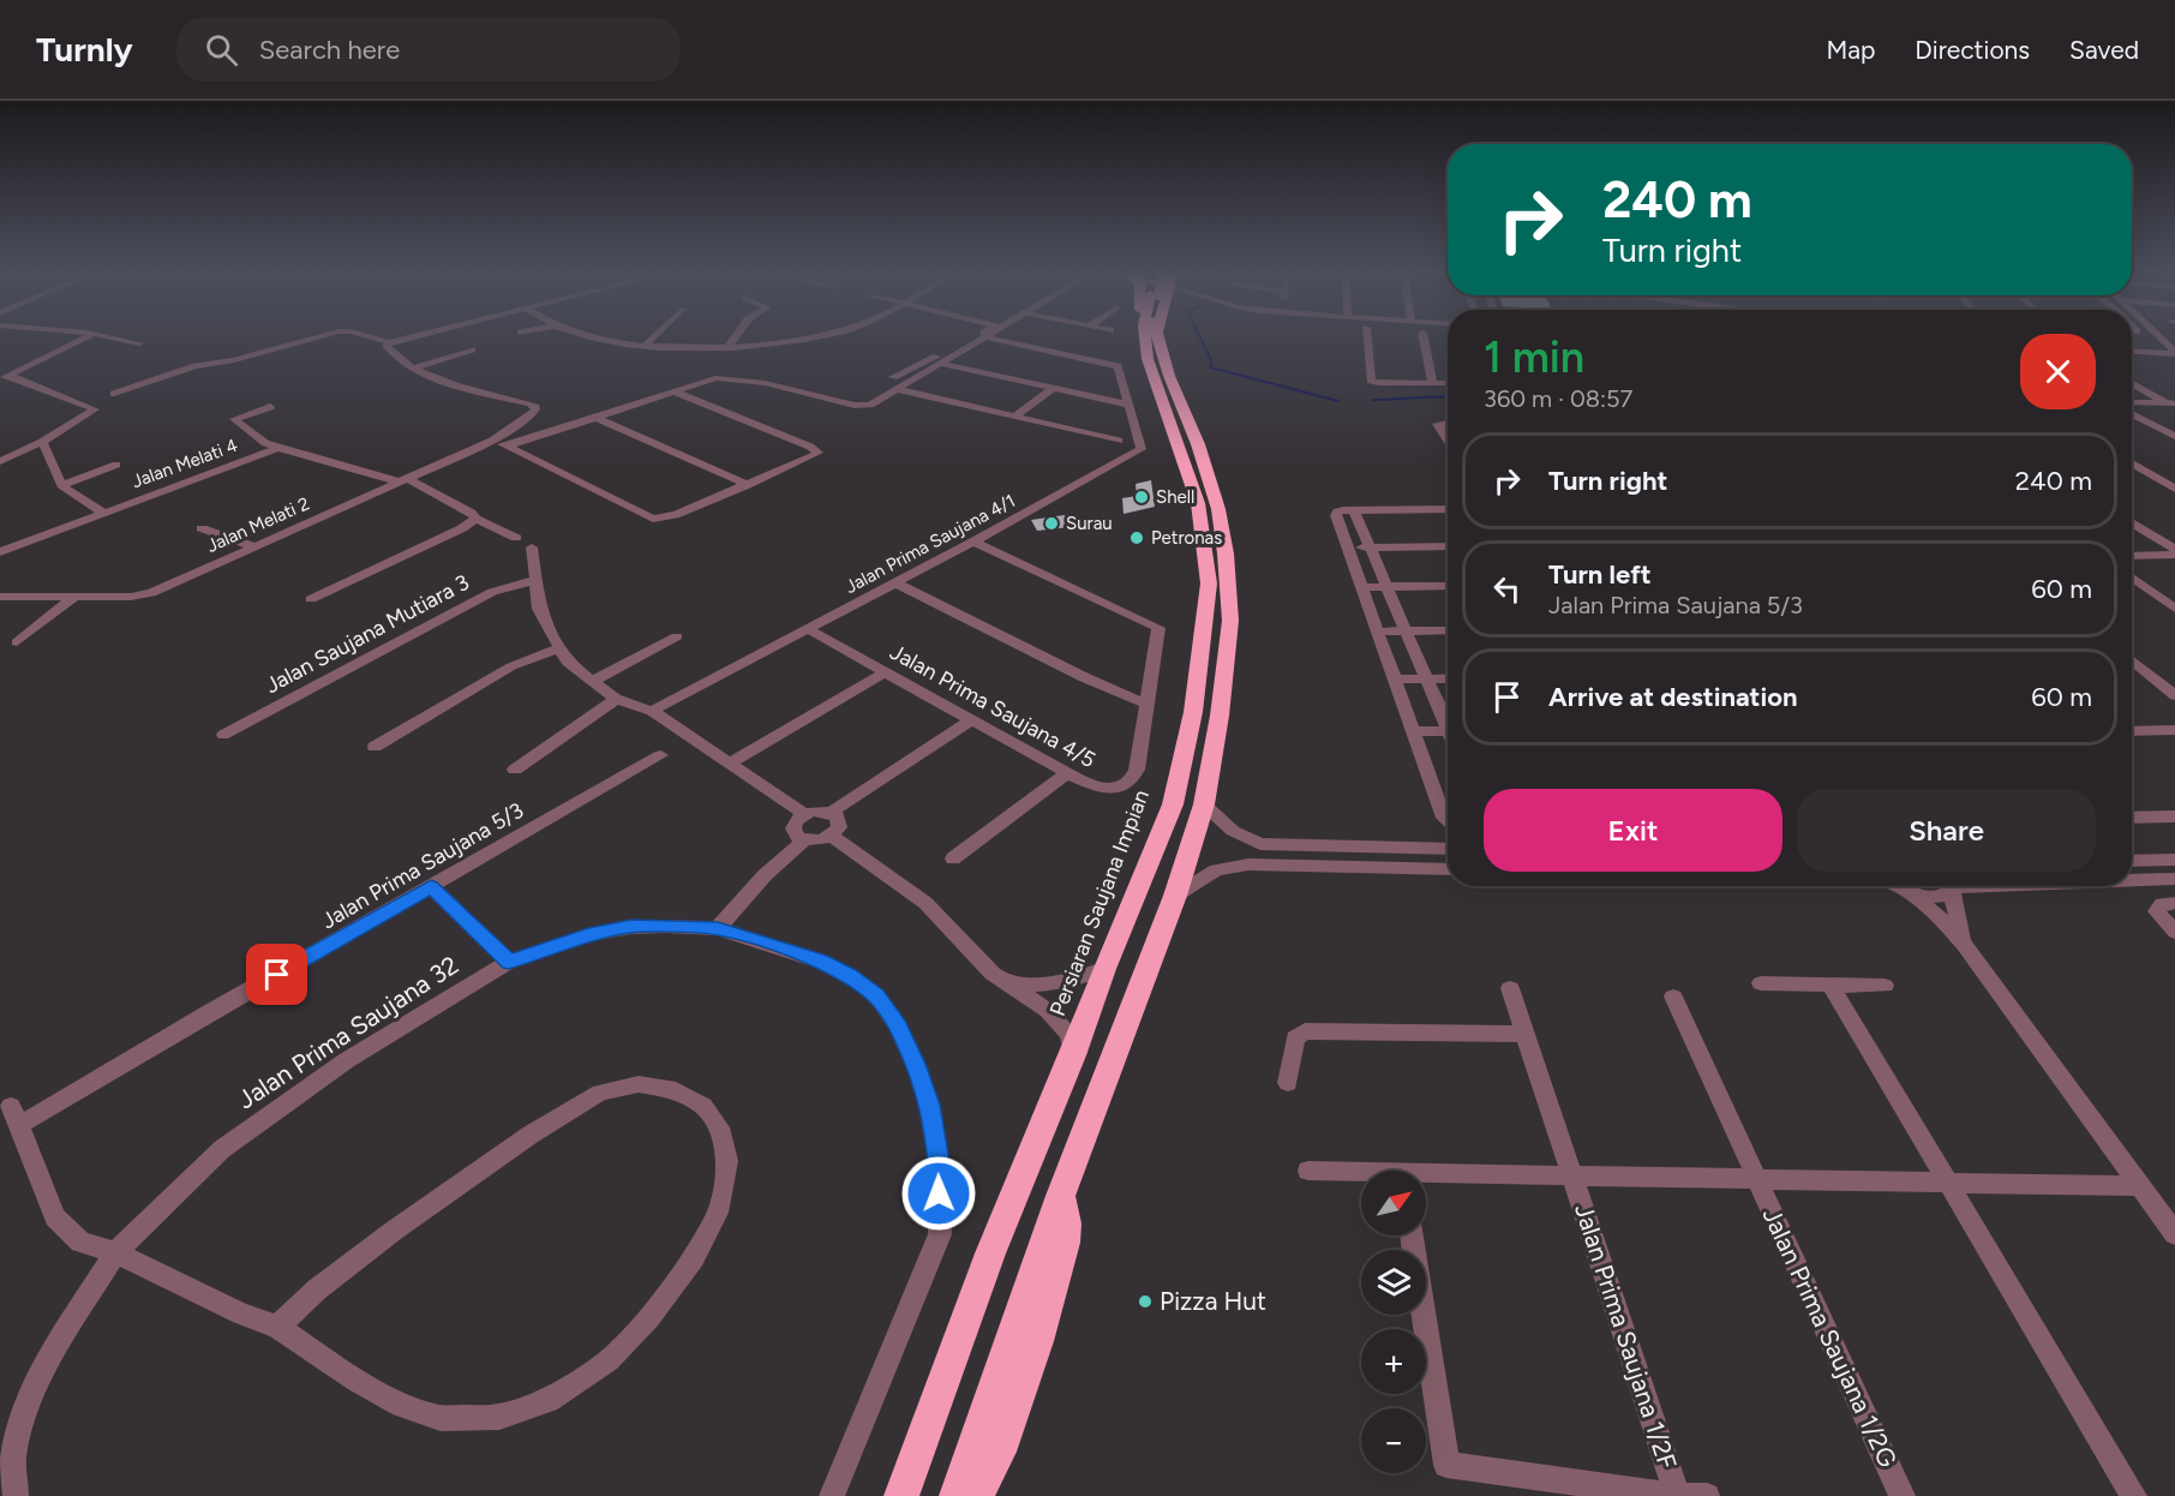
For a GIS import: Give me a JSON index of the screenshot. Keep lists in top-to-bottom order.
{
  "streets": {
    "highway": ["Persiaran Saujana Impian"],
    "street": [
      "Jalan Melati 4",
      "Jalan Melati 2",
      "Jalan Prima Saujana 4/1",
      "Jalan Saujana Mutiara 3",
      "Jalan Prima Saujana 4/5",
      "Jalan Prima Saujana 5/3",
      "Jalan Prima Saujana 32",
      "Jalan Prima Saujana 1/2F",
      "Jalan Prima Saujana 1/2G"
    ]
  },
  "crossings": [
    ["Jalan Prima Saujana 4/1", "Jalan Prima Saujana 4/5"],
    ["Jalan Prima Saujana 5/3", "Jalan Prima Saujana 32"]
  ],
  "places": [
    "Shell",
    "Surau",
    "Petronas",
    "Pizza Hut"
  ],
  "north": "top right",
  "page": {
    "header": "Turnly",
    "search": "Search here",
    "nav": ["Map", "Directions", "Saved"],
    "turn": ["240 m", "Turn right"],
    "heading": ["1 min", "360 m · 08:57"],
    "list": [
      {
        "name": "Turn right",
        "value": "240 m"
      },
      {
        "name": "Turn left",
        "note": "Jalan Prima Saujana 5/3",
        "value": "60 m"
      },
      {
        "name": "Arrive at destination",
        "value": "60 m"
      }
    ],
    "buttons": ["Exit", "Share"],
    "map_buttons": ["+", "−"]
  }
}
